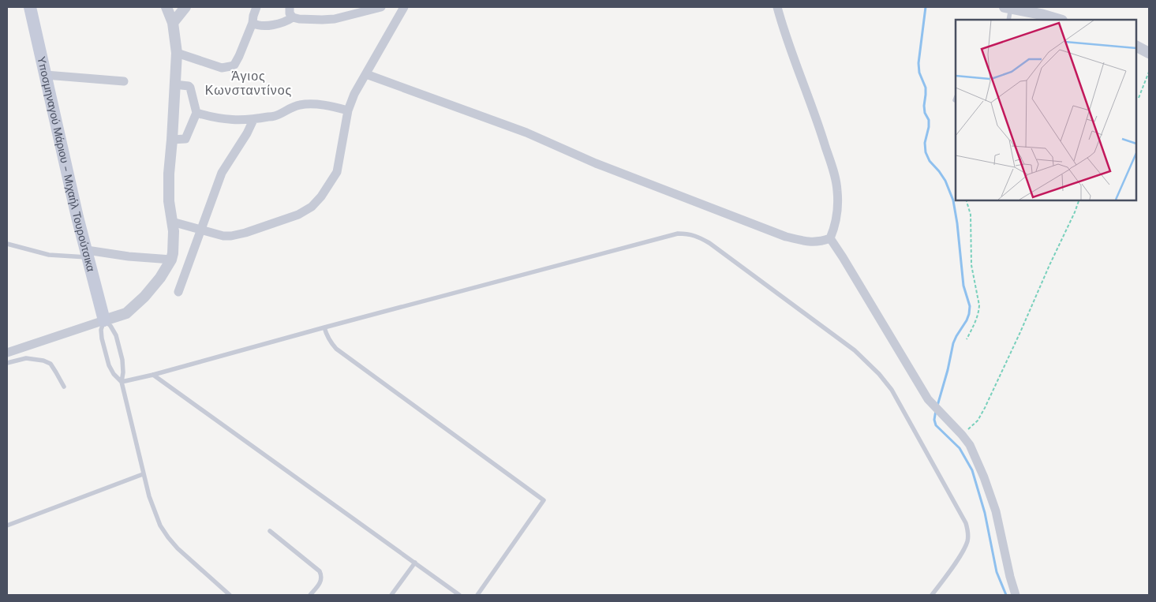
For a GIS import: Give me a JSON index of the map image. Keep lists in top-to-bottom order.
{
  "streets": {
    "main road": ["Υποσμηναγού Μάριου - Μιχαήλ Τουρούτσικα"]
  },
  "districts": ["Άγιος Κωνσταντίνος"]
}
